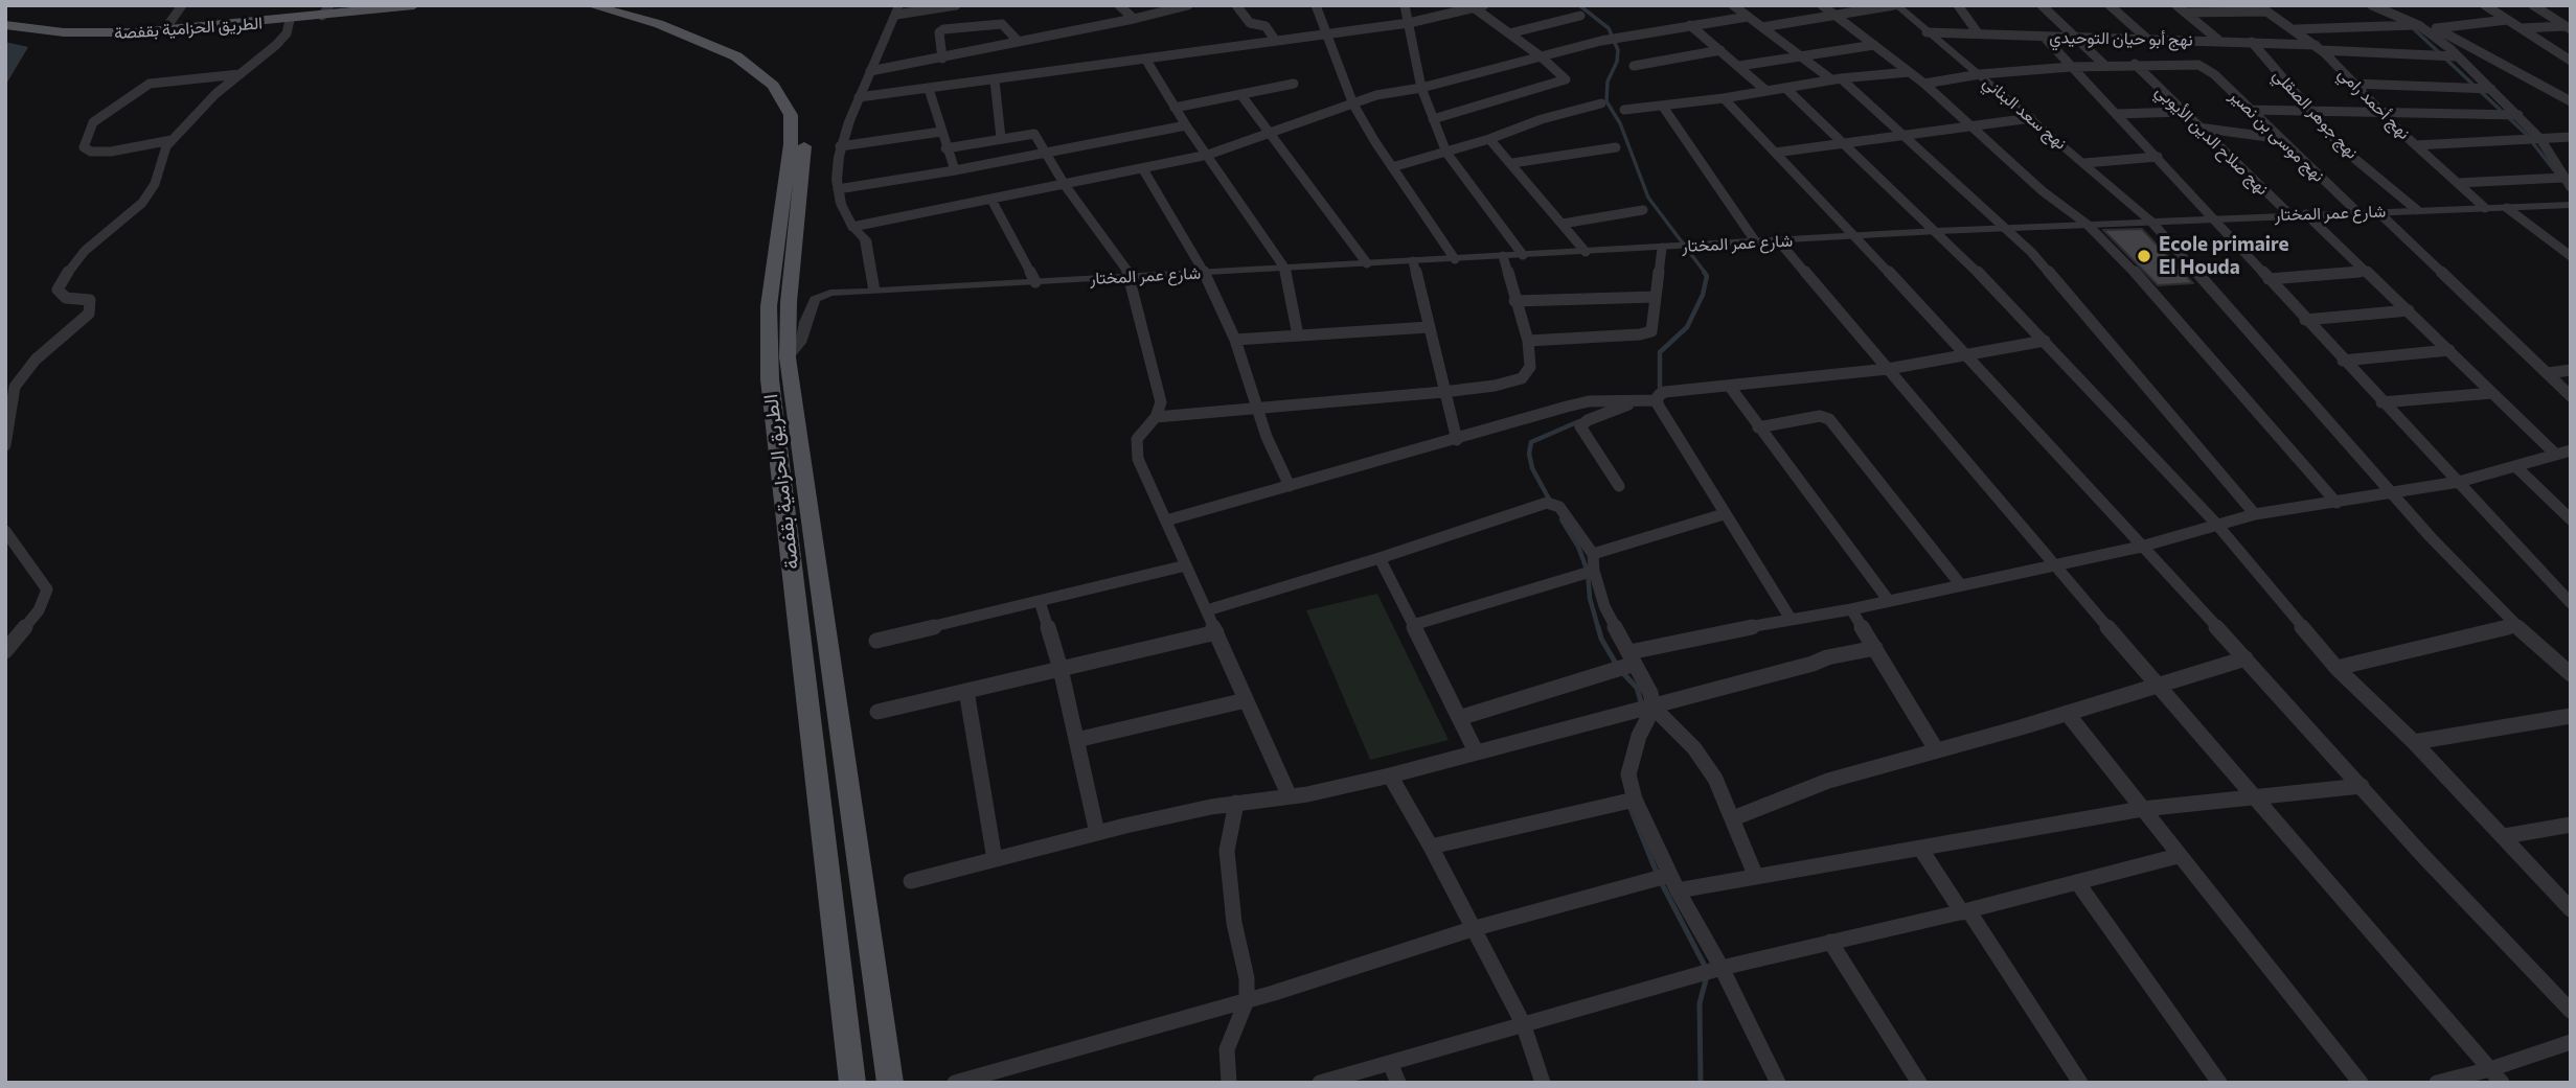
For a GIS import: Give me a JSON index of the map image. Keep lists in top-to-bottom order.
{
  "streets": {
    "main road": ["الطريق الحزامية بقفصة"],
    "street": [
      "نهج أبو حيان التوحيدي",
      "نهج أحمد رامي",
      "نهج سعد البناني",
      "نهج جوهر الصقلي",
      "نهج موسى بن نصير",
      "نهج صلاح الدين الأيوبي",
      "شارع عمر المختار"
    ]
  },
  "crossings": [
    ["الطريق الحزامية بقفصة", "شارع عمر المختار"],
    ["نهج أبو حيان التوحيدي", "نهج أحمد رامي"],
    ["نهج أبو حيان التوحيدي", "نهج سعد البناني"],
    ["نهج أبو حيان التوحيدي", "نهج جوهر الصقلي"],
    ["نهج أحمد رامي", "شارع عمر المختار"],
    ["نهج سعد البناني", "شارع عمر المختار"],
    ["نهج جوهر الصقلي", "شارع عمر المختار"],
    ["نهج موسى بن نصير", "شارع عمر المختار"],
    ["نهج صلاح الدين الأيوبي", "شارع عمر المختار"]
  ],
  "places": ["Ecole primaire El Houda"]
}
